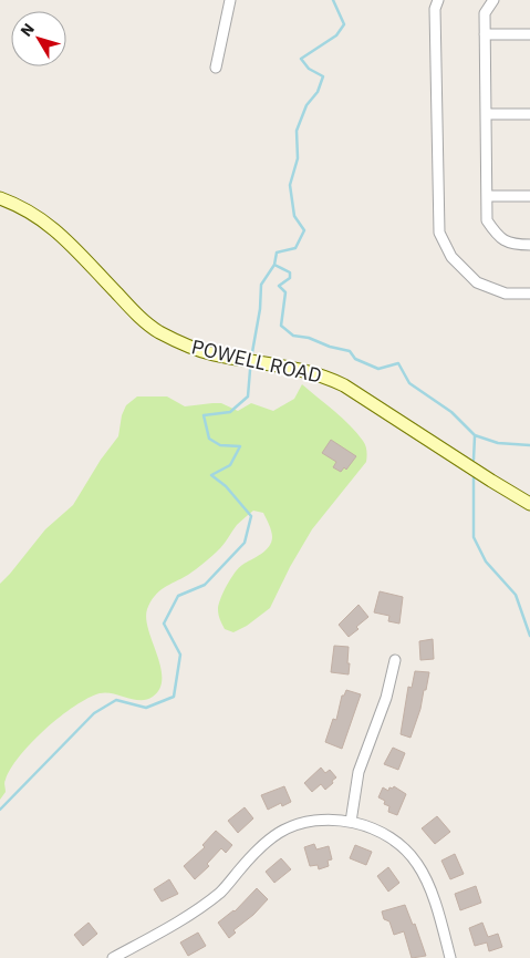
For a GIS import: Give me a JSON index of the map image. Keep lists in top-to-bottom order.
{
  "streets": {
    "street": ["POWELL ROAD"]
  },
  "north": "top left"
}
